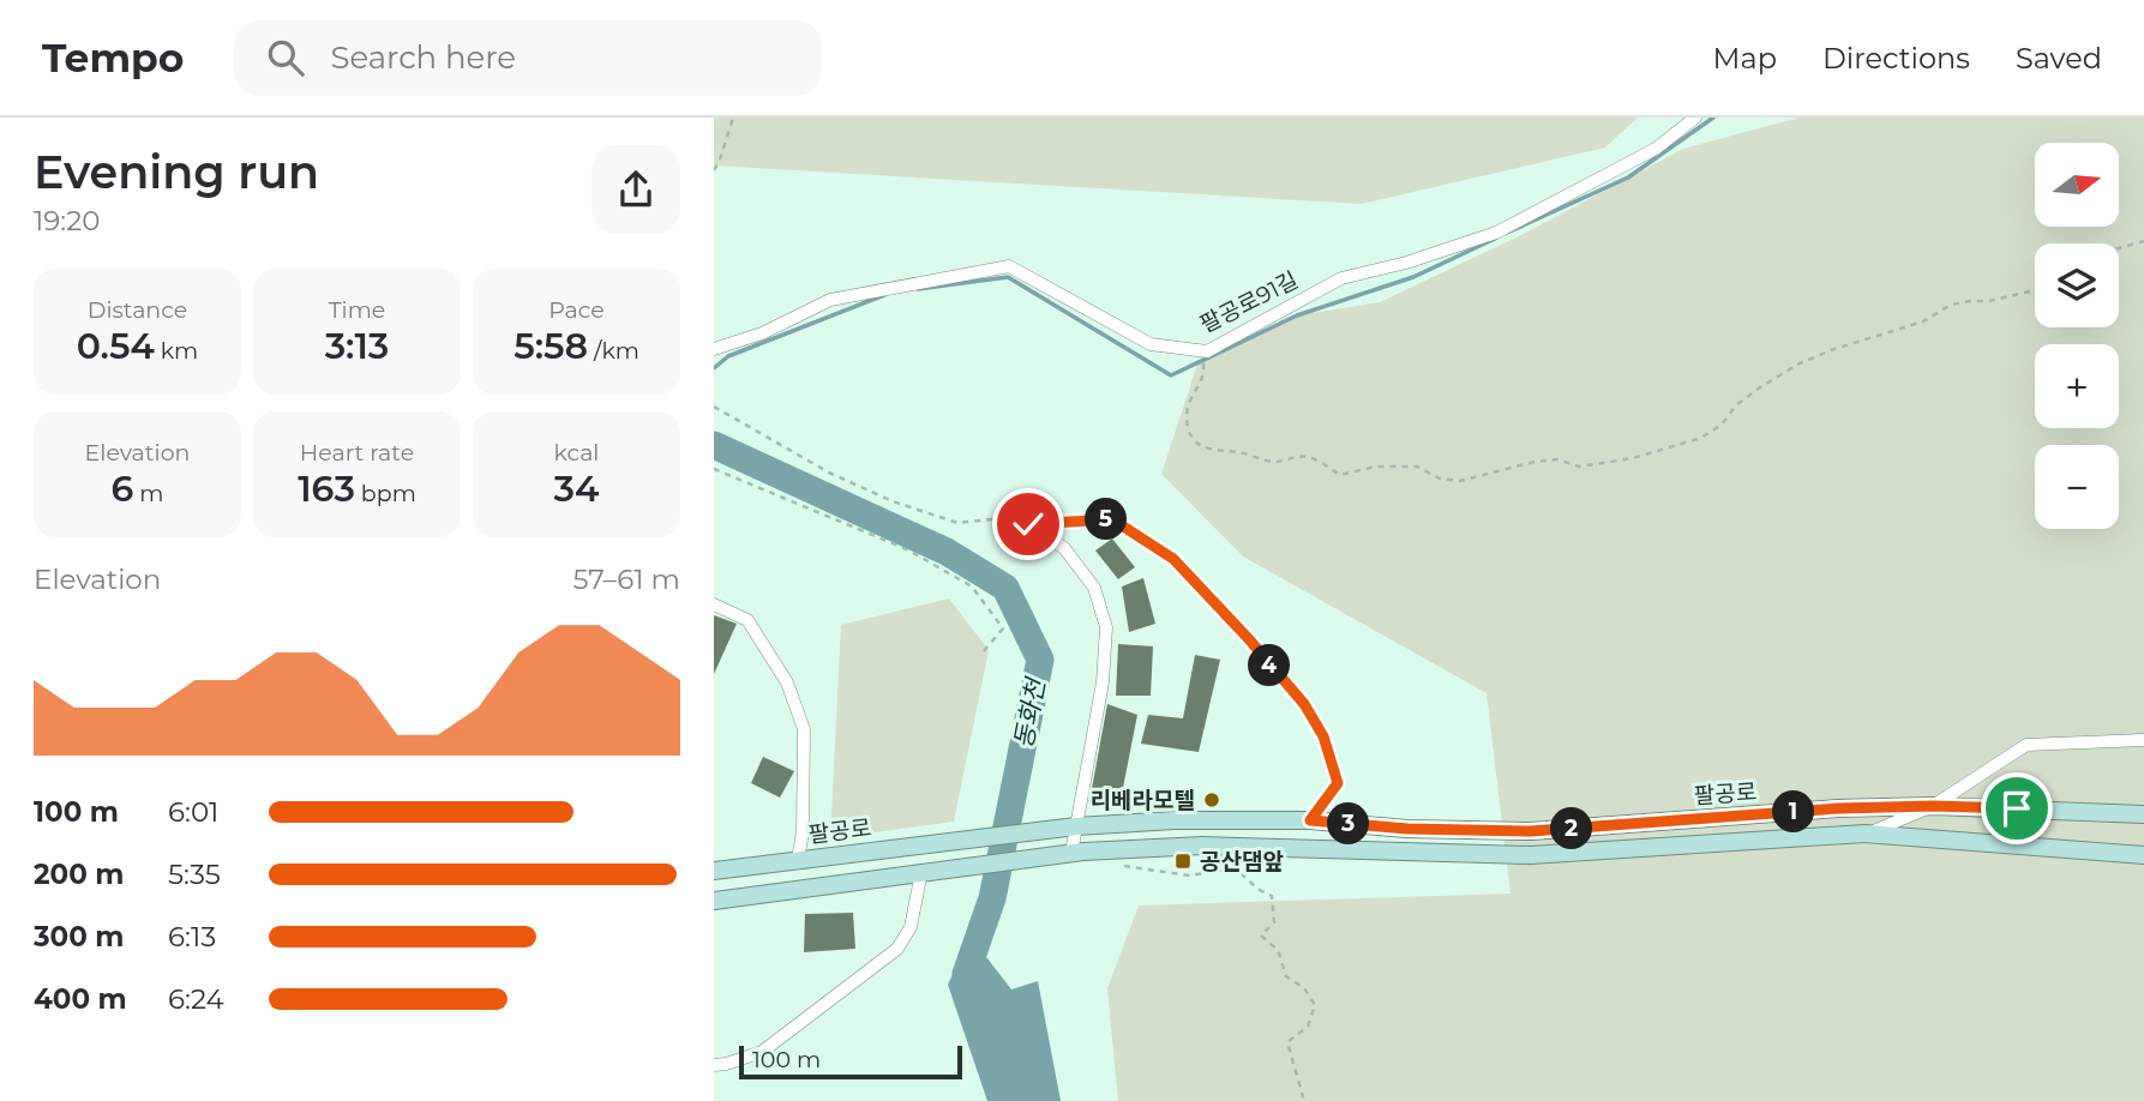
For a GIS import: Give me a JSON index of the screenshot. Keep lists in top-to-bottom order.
{
  "streets": {
    "main road": ["팔공로"],
    "street": ["팔공로91길"]
  },
  "water": ["동화천"],
  "places": {
    "other": ["리베라모텔"],
    "transit": ["공산댐앞"]
  },
  "scale_bar": "100 m",
  "north": "right",
  "page": {
    "header": "Tempo",
    "search": "Search here",
    "nav": ["Map", "Directions", "Saved"],
    "heading": ["Evening run", "19:20"],
    "map_buttons": ["+", "−"],
    "stats": [
      ["Distance", "0.54 km"],
      ["Time", "3:13"],
      ["Pace", "5:58 /km"],
      ["Elevation", "6 m"],
      ["Heart rate", "163 bpm"],
      ["kcal", "34"]
    ],
    "pins": [
      "5",
      "4",
      "1",
      "3",
      "2"
    ],
    "chart": ["Elevation", "57–61 m"],
    "list": [
      {
        "name": "100 m",
        "note": "6:01"
      },
      {
        "name": "200 m",
        "note": "5:35"
      },
      {
        "name": "300 m",
        "note": "6:13"
      },
      {
        "name": "400 m",
        "note": "6:24"
      }
    ],
    "scale": "100 m"
  }
}
